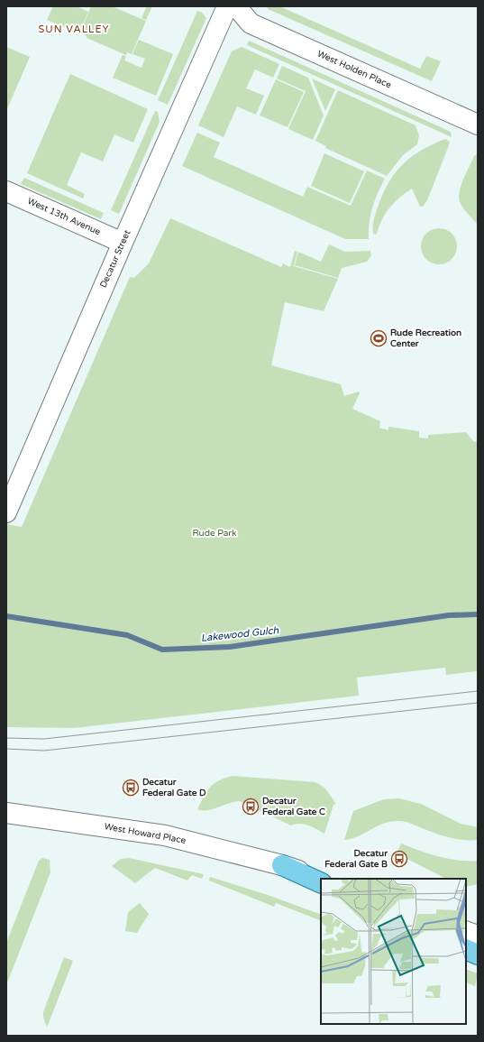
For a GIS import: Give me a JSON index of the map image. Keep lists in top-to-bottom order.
{
  "streets": {
    "street": [
      "West Holden Place",
      "West 13th Avenue",
      "Decatur Street",
      "West Howard Place"
    ]
  },
  "crossings": [
    ["West 13th Avenue", "Decatur Street"]
  ],
  "districts": ["SUN VALLEY"],
  "water": ["Lakewood Gulch"],
  "parks": ["Rude Park"],
  "places": {
    "sports": ["Rude Recreation Center"],
    "bus stop": ["Decatur Federal Gate D", "Decatur Federal Gate C", "Decatur Federal Gate B"]
  }
}
